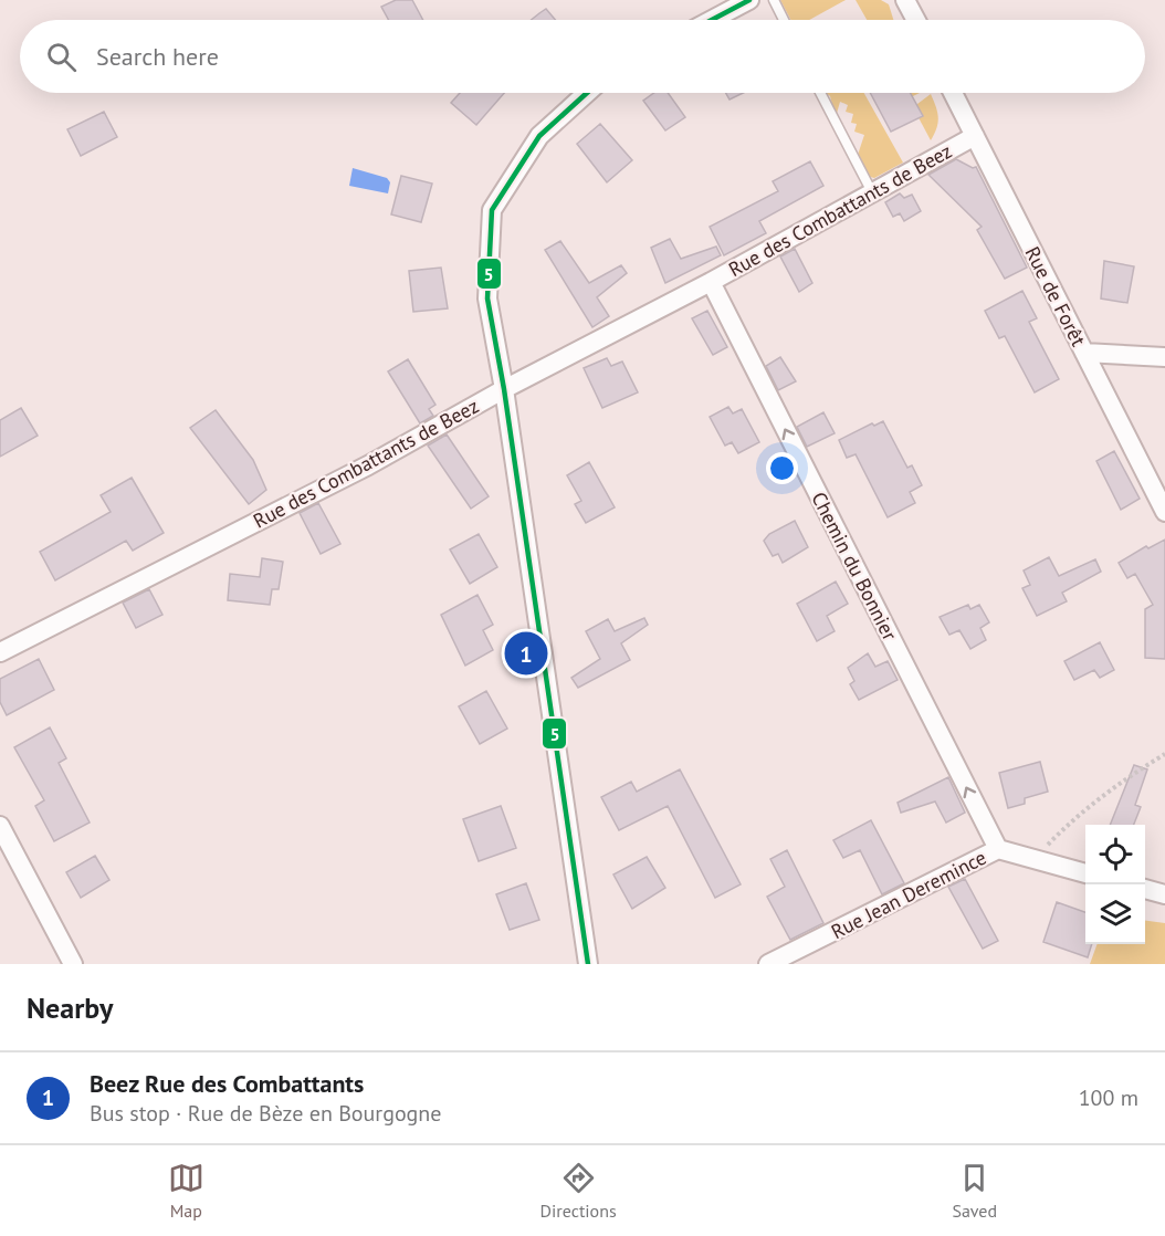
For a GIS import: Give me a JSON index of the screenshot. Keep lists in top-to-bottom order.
{
  "streets": {
    "street": [
      "Rue des Combattants de Beez",
      "Rue de Forêt",
      "Chemin du Bonnier",
      "Rue Jean Deremince"
    ]
  },
  "crossings": [
    ["Rue des Combattants de Beez", "Rue de Forêt"],
    ["Rue des Combattants de Beez", "Chemin du Bonnier"],
    ["Chemin du Bonnier", "Rue Jean Deremince"]
  ],
  "one_way": ["Chemin du Bonnier"],
  "lines": ["transit line 5"],
  "page": {
    "search": "Search here",
    "pins": "1",
    "heading": "Nearby",
    "list": [
      {
        "mark": "1",
        "name": "Beez Rue des Combattants",
        "note": "Bus stop · Rue de Bèze en Bourgogne",
        "value": "100 m"
      }
    ],
    "nav": ["Map", "Directions", "Saved"]
  }
}
